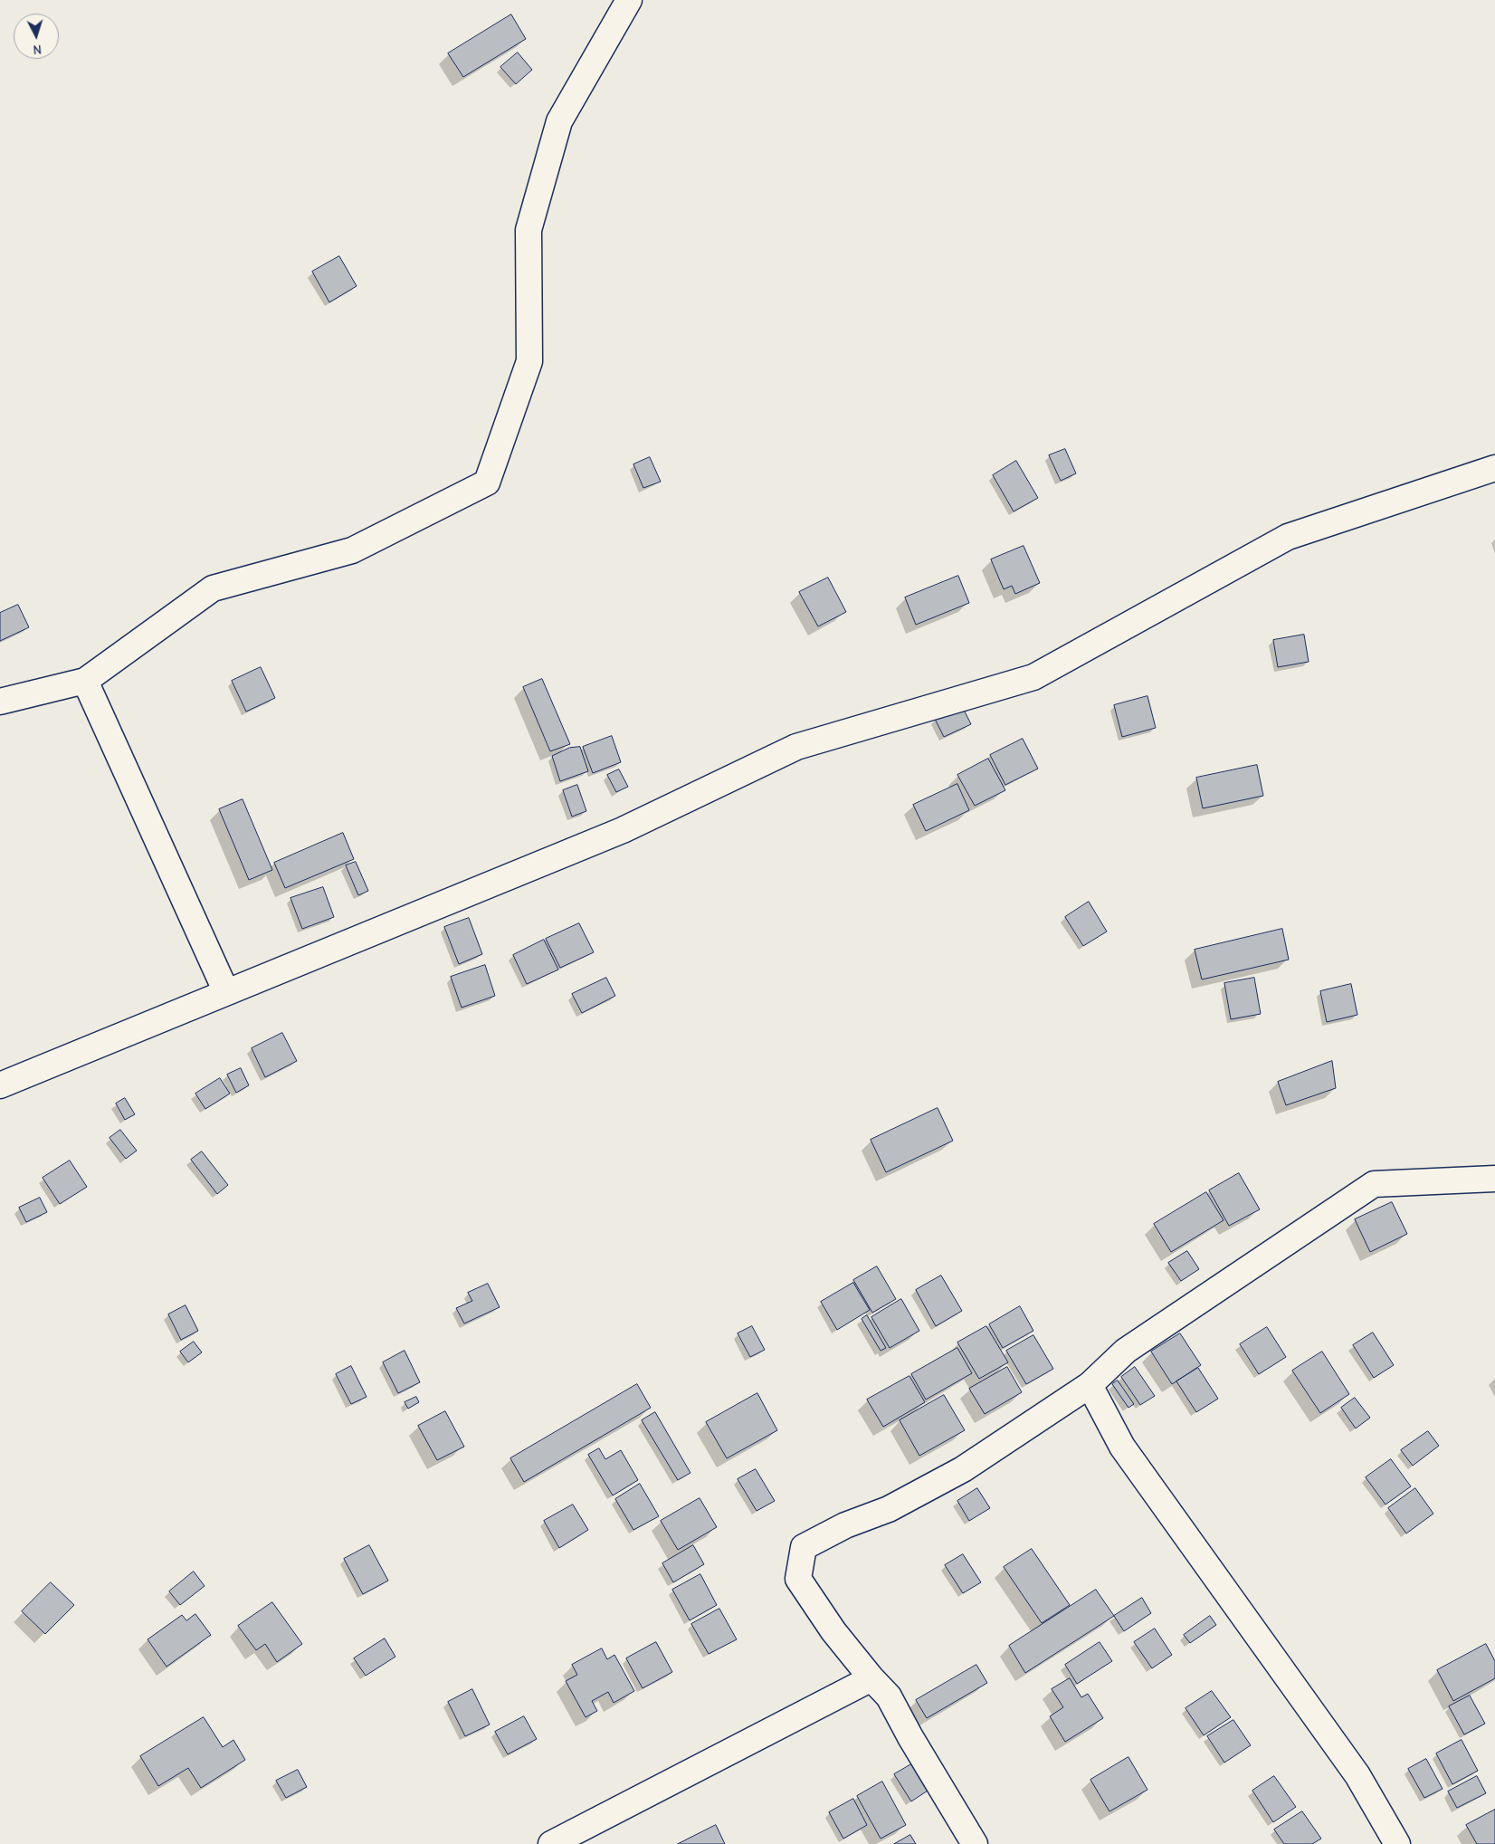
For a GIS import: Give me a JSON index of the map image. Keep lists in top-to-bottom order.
{
  "north": "bottom"
}
